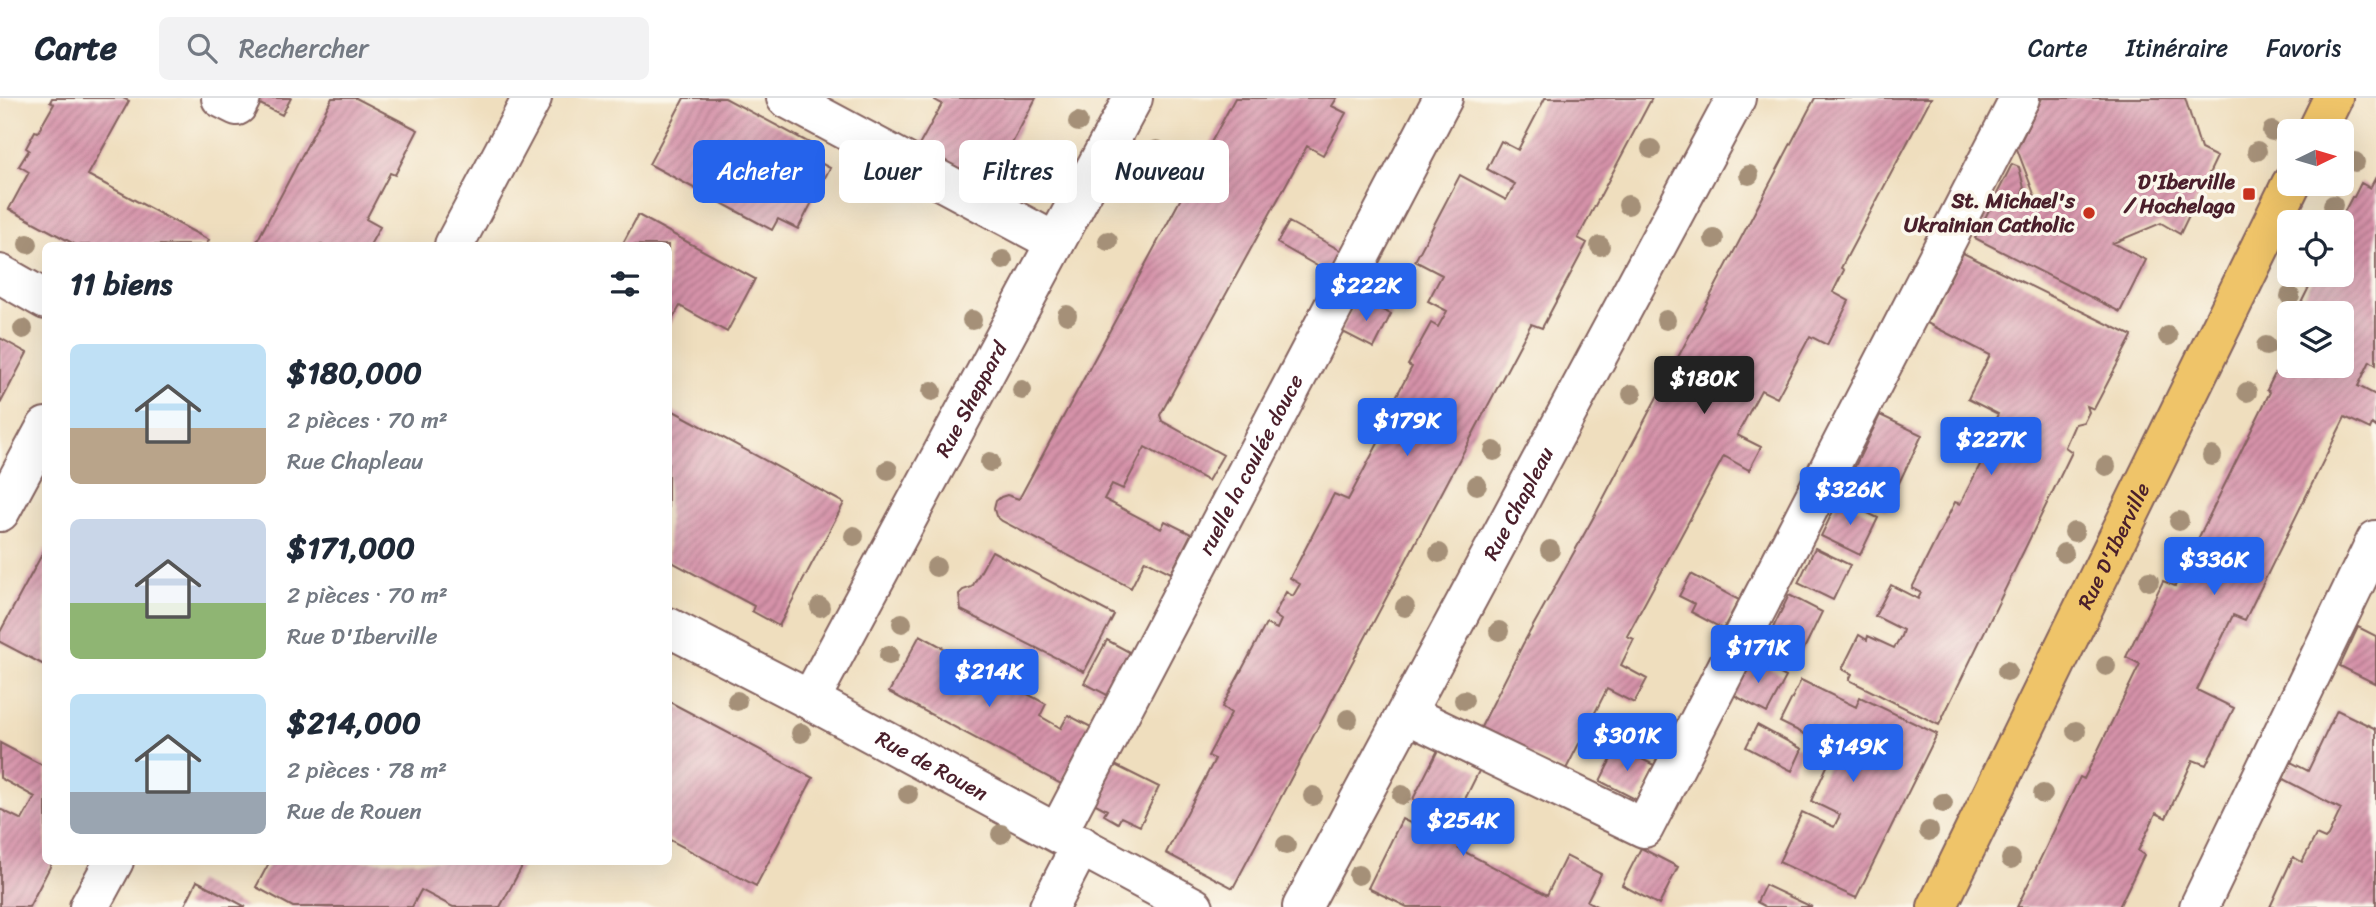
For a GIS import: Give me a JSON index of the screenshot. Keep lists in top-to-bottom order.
{
  "streets": {
    "main road": ["Rue D'Iberville"],
    "street": [
      "Rue Sheppard",
      "ruelle la coulée douce",
      "Rue Chapleau",
      "Rue de Rouen"
    ]
  },
  "crossings": [
    ["Rue Sheppard", "Rue de Rouen"],
    ["ruelle la coulée douce", "Rue de Rouen"]
  ],
  "places": {
    "transit": ["D'Iberville / Hochelaga"],
    "other": ["St. Michael's Ukrainian Catholic"]
  },
  "north": "right",
  "page": {
    "header": "Carte",
    "search": "Rechercher",
    "nav": ["Carte", "Itinéraire", "Favoris"],
    "chip": [
      "Acheter",
      "Louer",
      "Filtres",
      "Nouveau"
    ],
    "heading": "11 biens",
    "price": [
      "$222K",
      "$180K",
      "$179K",
      "$227K",
      "$326K",
      "$336K",
      "$171K",
      "$214K",
      "$301K",
      "$149K",
      "$254K"
    ],
    "list": [
      {
        "name": "$180,000",
        "note": "2 pièces · 70 m² · Rue Chapleau"
      },
      {
        "name": "$171,000",
        "note": "2 pièces · 70 m² · Rue D'Iberville"
      },
      {
        "name": "$214,000",
        "note": "2 pièces · 78 m² · Rue de Rouen"
      }
    ]
  }
}
